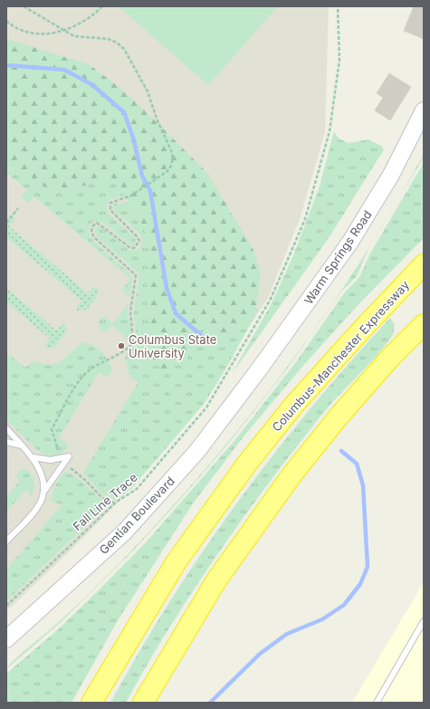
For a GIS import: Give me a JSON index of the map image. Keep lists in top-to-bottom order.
{
  "streets": {
    "highway": ["Columbus-Manchester Expressway"],
    "main road": ["Warm Springs Road", "Gentian Boulevard"],
    "path": ["Fall Line Trace"]
  },
  "crossings": [
    ["Warm Springs Road", "Gentian Boulevard"]
  ],
  "places": ["Columbus State University"]
}
